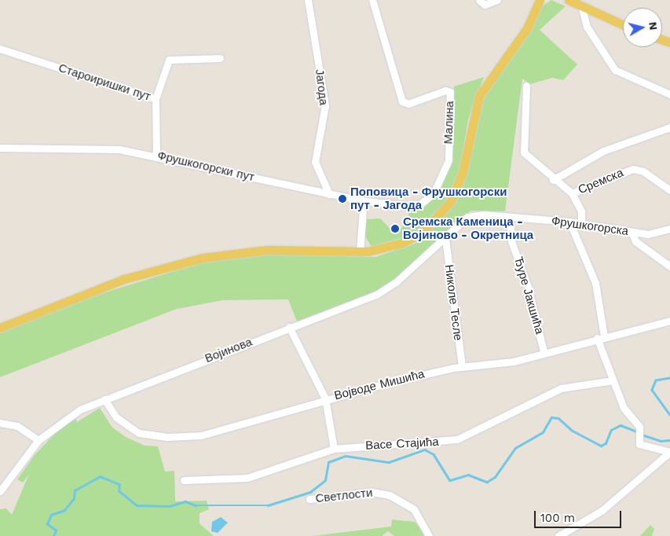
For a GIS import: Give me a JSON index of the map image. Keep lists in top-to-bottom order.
{
  "streets": {
    "street": [
      "Староиришки пут",
      "Јагода",
      "Малина",
      "Фрушкогорски пут",
      "Сремска",
      "Фрушкогорска",
      "Ђуре Јакшића",
      "Николе Тесле",
      "Војинова",
      "Војводе Мишића",
      "Васе Стајића",
      "Светлости"
    ]
  },
  "crossings": [
    ["Староиришки пут", "Фрушкогорски пут"],
    ["Јагода", "Фрушкогорски пут"],
    ["Малина", "Фрушкогорски пут"],
    ["Фрушкогорска", "Ђуре Јакшића"],
    ["Фрушкогорска", "Војинова"],
    ["Ђуре Јакшића", "Војводе Мишића"],
    ["Николе Тесле", "Војинова"],
    ["Николе Тесле", "Војводе Мишића"],
    ["Војинова", "Војводе Мишића"]
  ],
  "places": ["Поповица - Фрушкогорски пут - Јагода", "Сремска Каменица - Војиново - Окретница"],
  "scale_bar": "100 m",
  "north": "right"
}
